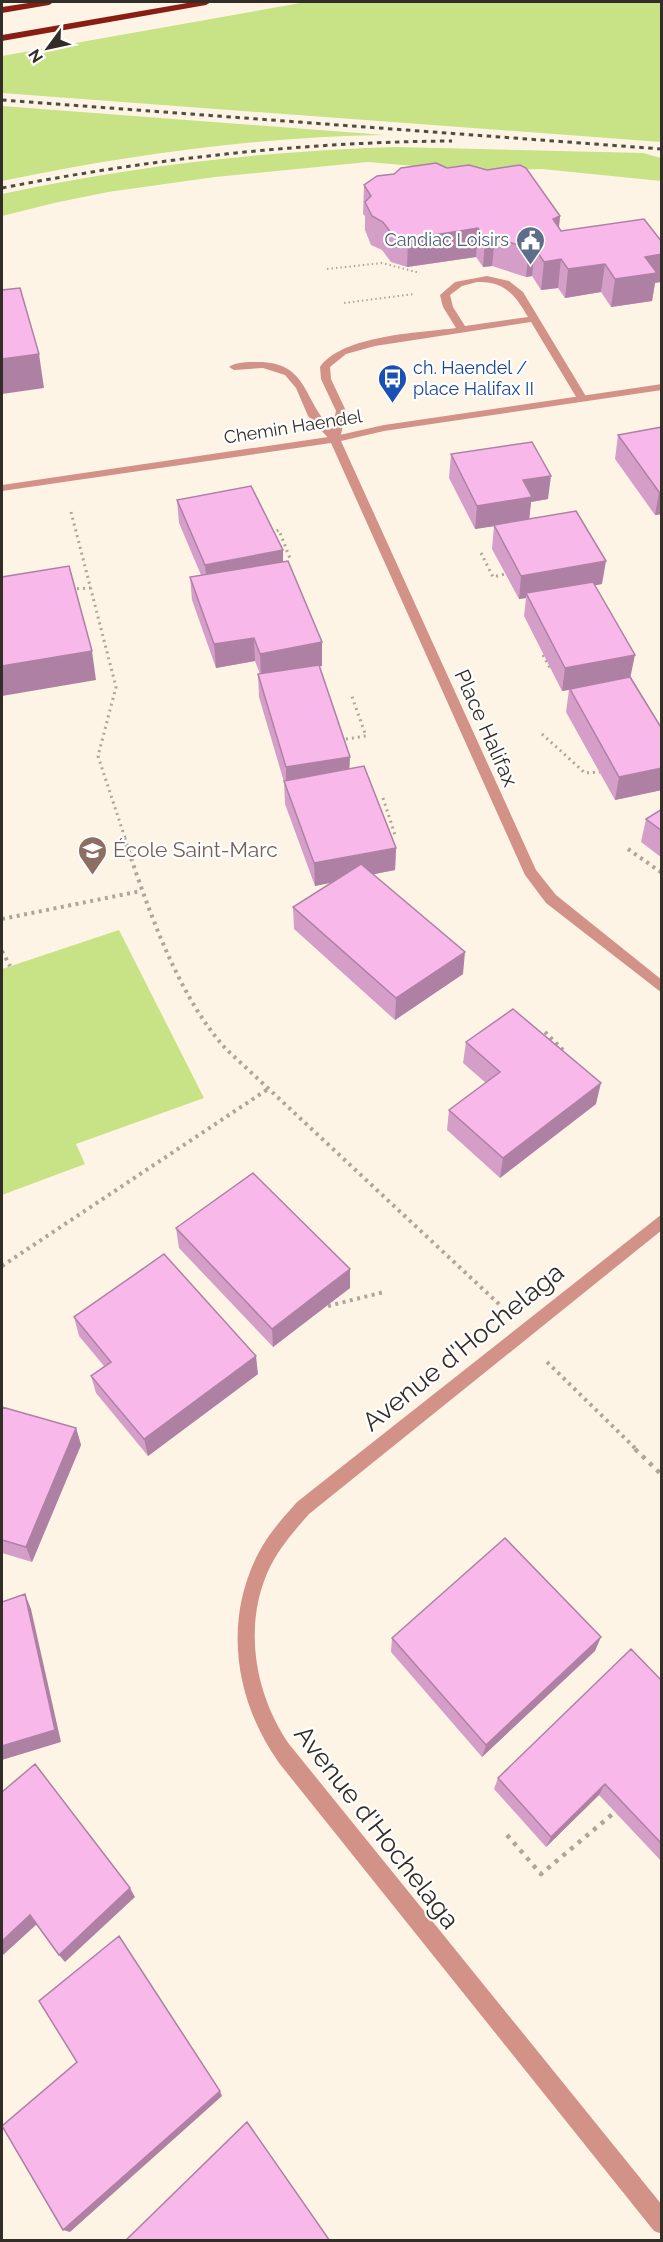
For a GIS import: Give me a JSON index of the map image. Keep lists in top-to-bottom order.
{
  "streets": {
    "street": ["Chemin Haendel", "Place Halifax", "Avenue d'Hochelaga"]
  },
  "crossings": [
    ["Chemin Haendel", "Place Halifax"]
  ],
  "places": {
    "public building": ["Candiac Loisirs"],
    "bus stop": ["ch. Haendel / place Halifax II"],
    "school or university": ["École Saint-Marc"]
  },
  "north": "bottom left"
}
